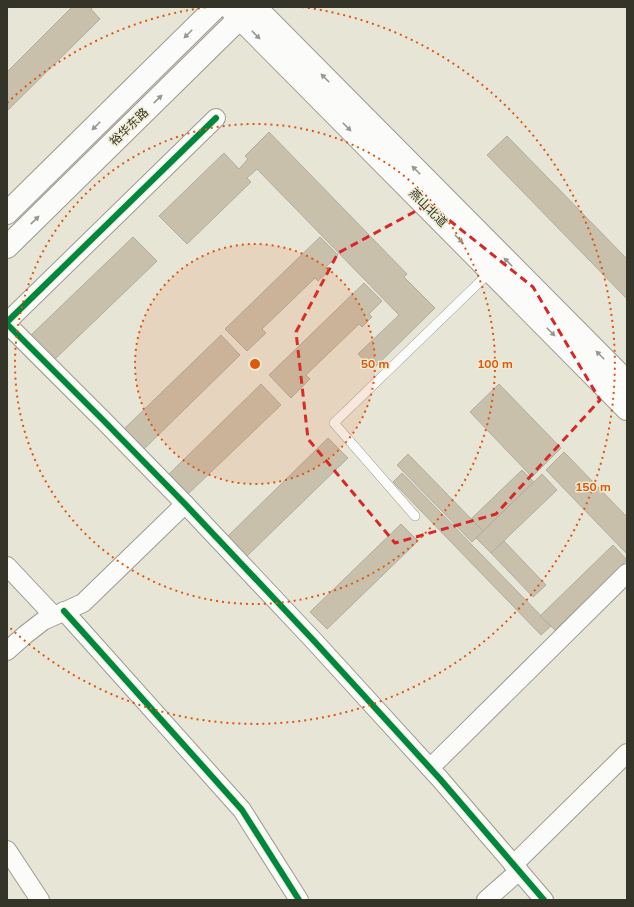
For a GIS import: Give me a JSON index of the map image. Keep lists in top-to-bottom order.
{
  "streets": {
    "main road": ["裕华东路", "燕山北道"]
  },
  "crossings": [
    ["裕华东路", "燕山北道"]
  ],
  "rings": ["50 m", "100 m", "150 m"]
}
